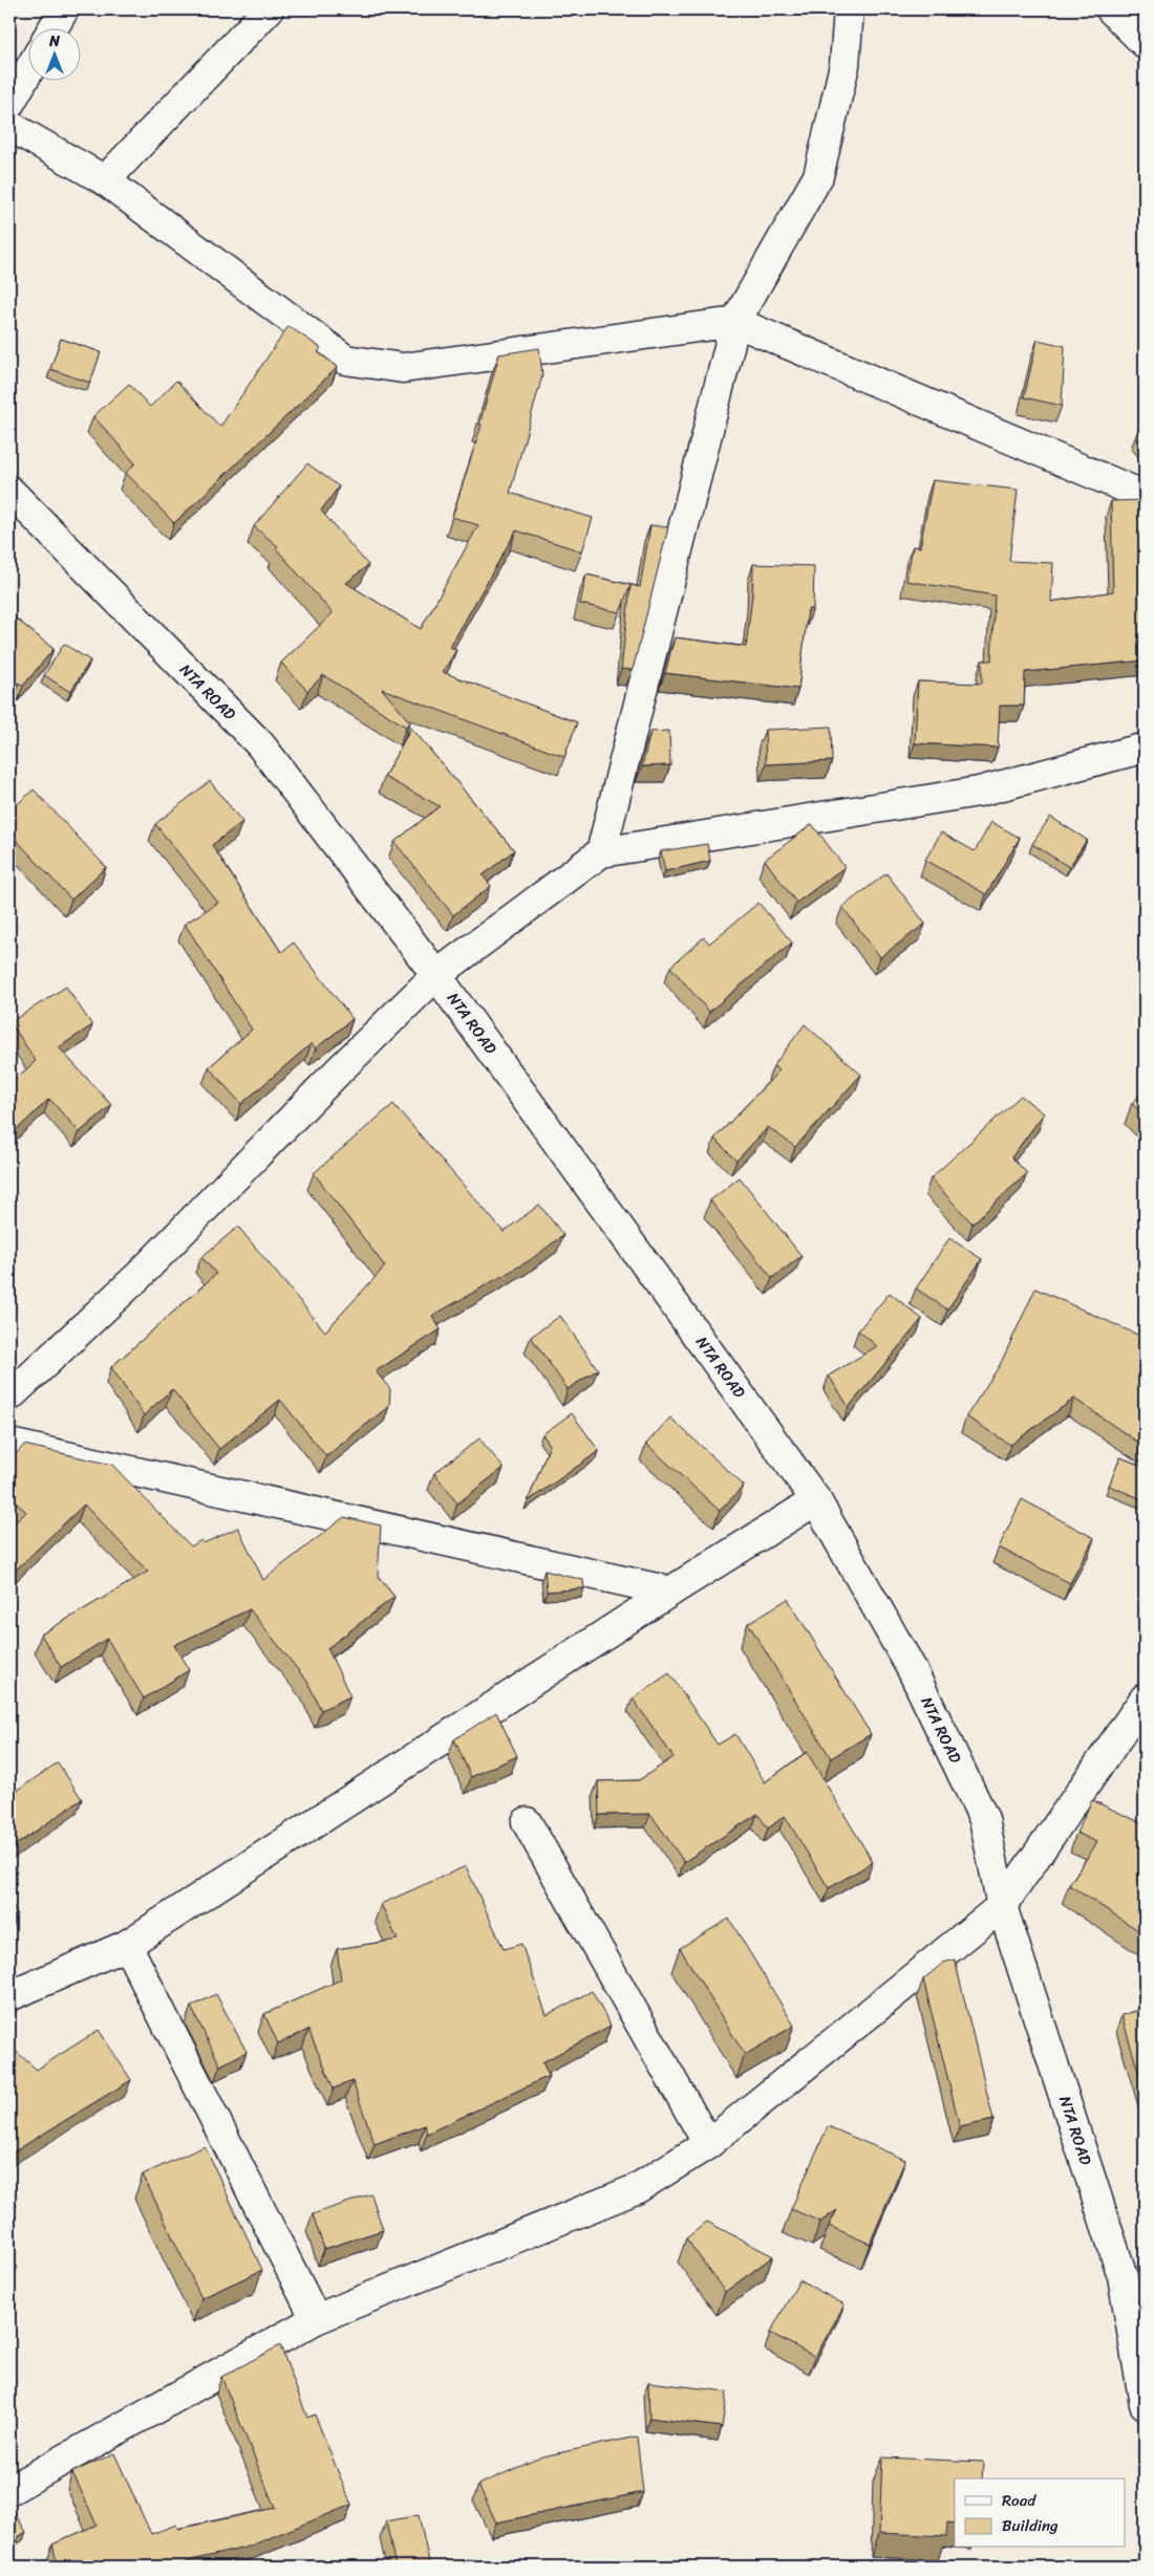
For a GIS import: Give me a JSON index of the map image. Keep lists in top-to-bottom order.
{
  "streets": {
    "street": ["NTA ROAD"]
  },
  "legend": ["Road", "Building"],
  "north": "top"
}
